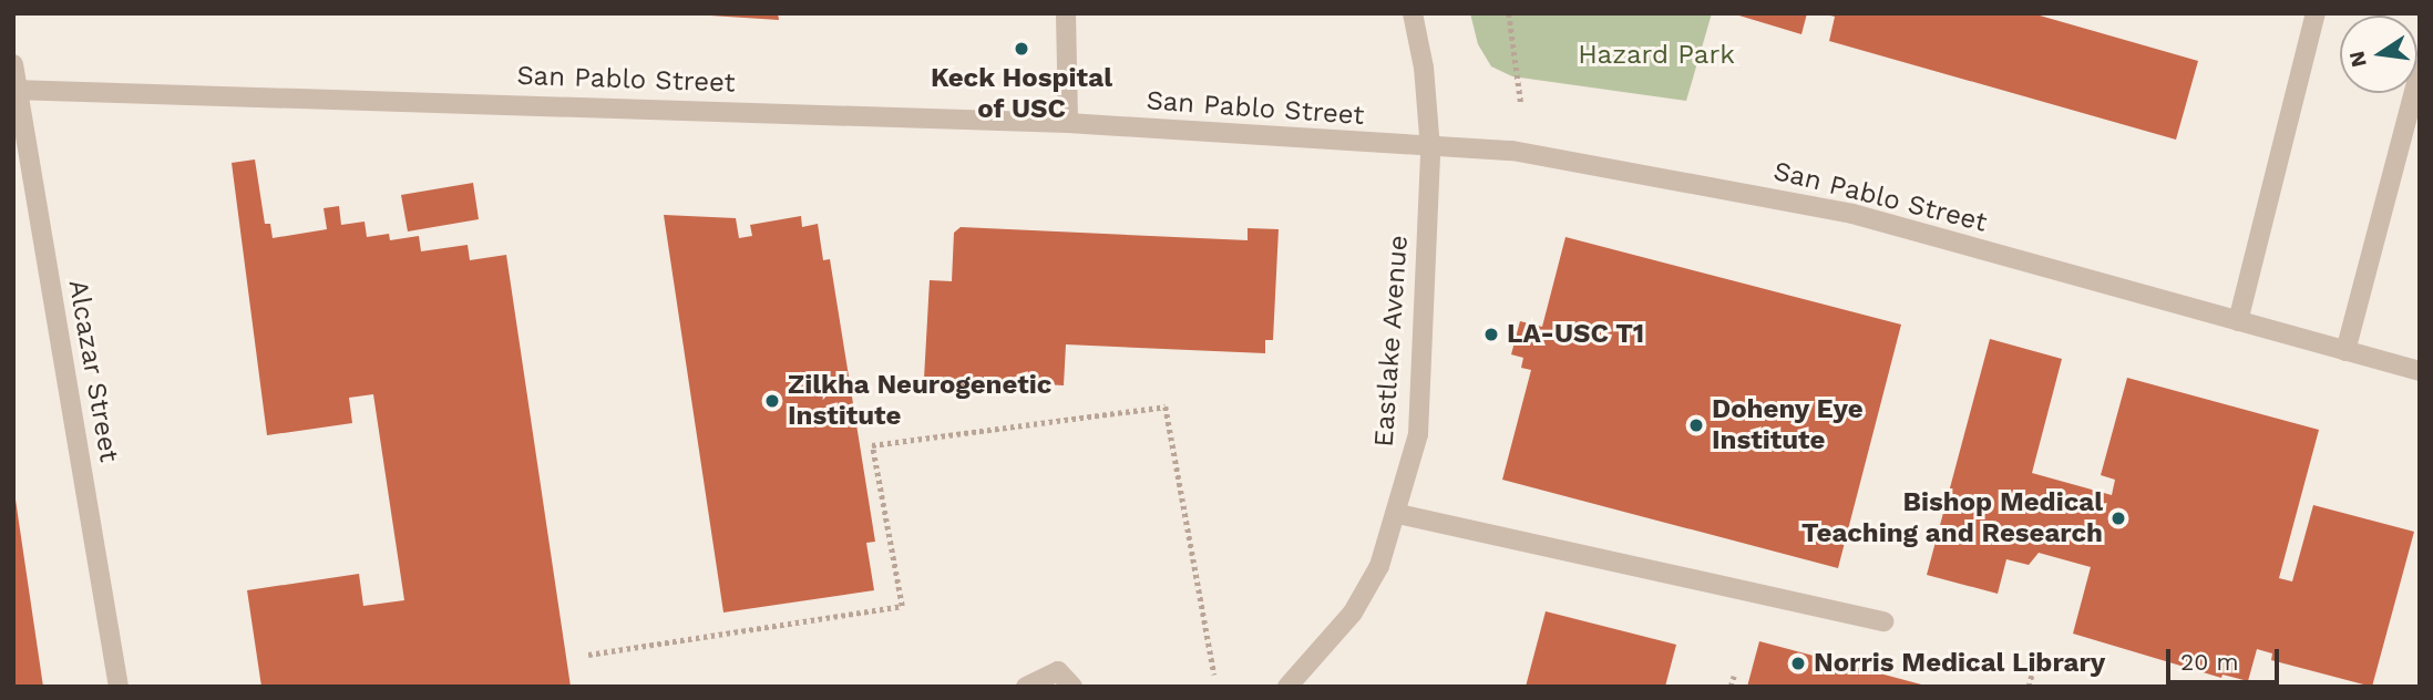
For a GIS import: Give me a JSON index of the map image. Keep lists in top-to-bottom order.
{
  "streets": {
    "street": ["San Pablo Street", "Eastlake Avenue", "Alcazar Street"]
  },
  "crossings": [
    ["San Pablo Street", "Eastlake Avenue"],
    ["San Pablo Street", "Alcazar Street"]
  ],
  "parks": ["Hazard Park"],
  "places": [
    "Keck Hospital of USC",
    "LA-USC T1",
    "Zilkha Neurogenetic Institute",
    "Doheny Eye Institute",
    "Bishop Medical Teaching and Research",
    "Norris Medical Library"
  ],
  "scale_bar": "20 m",
  "north": "left"
}
